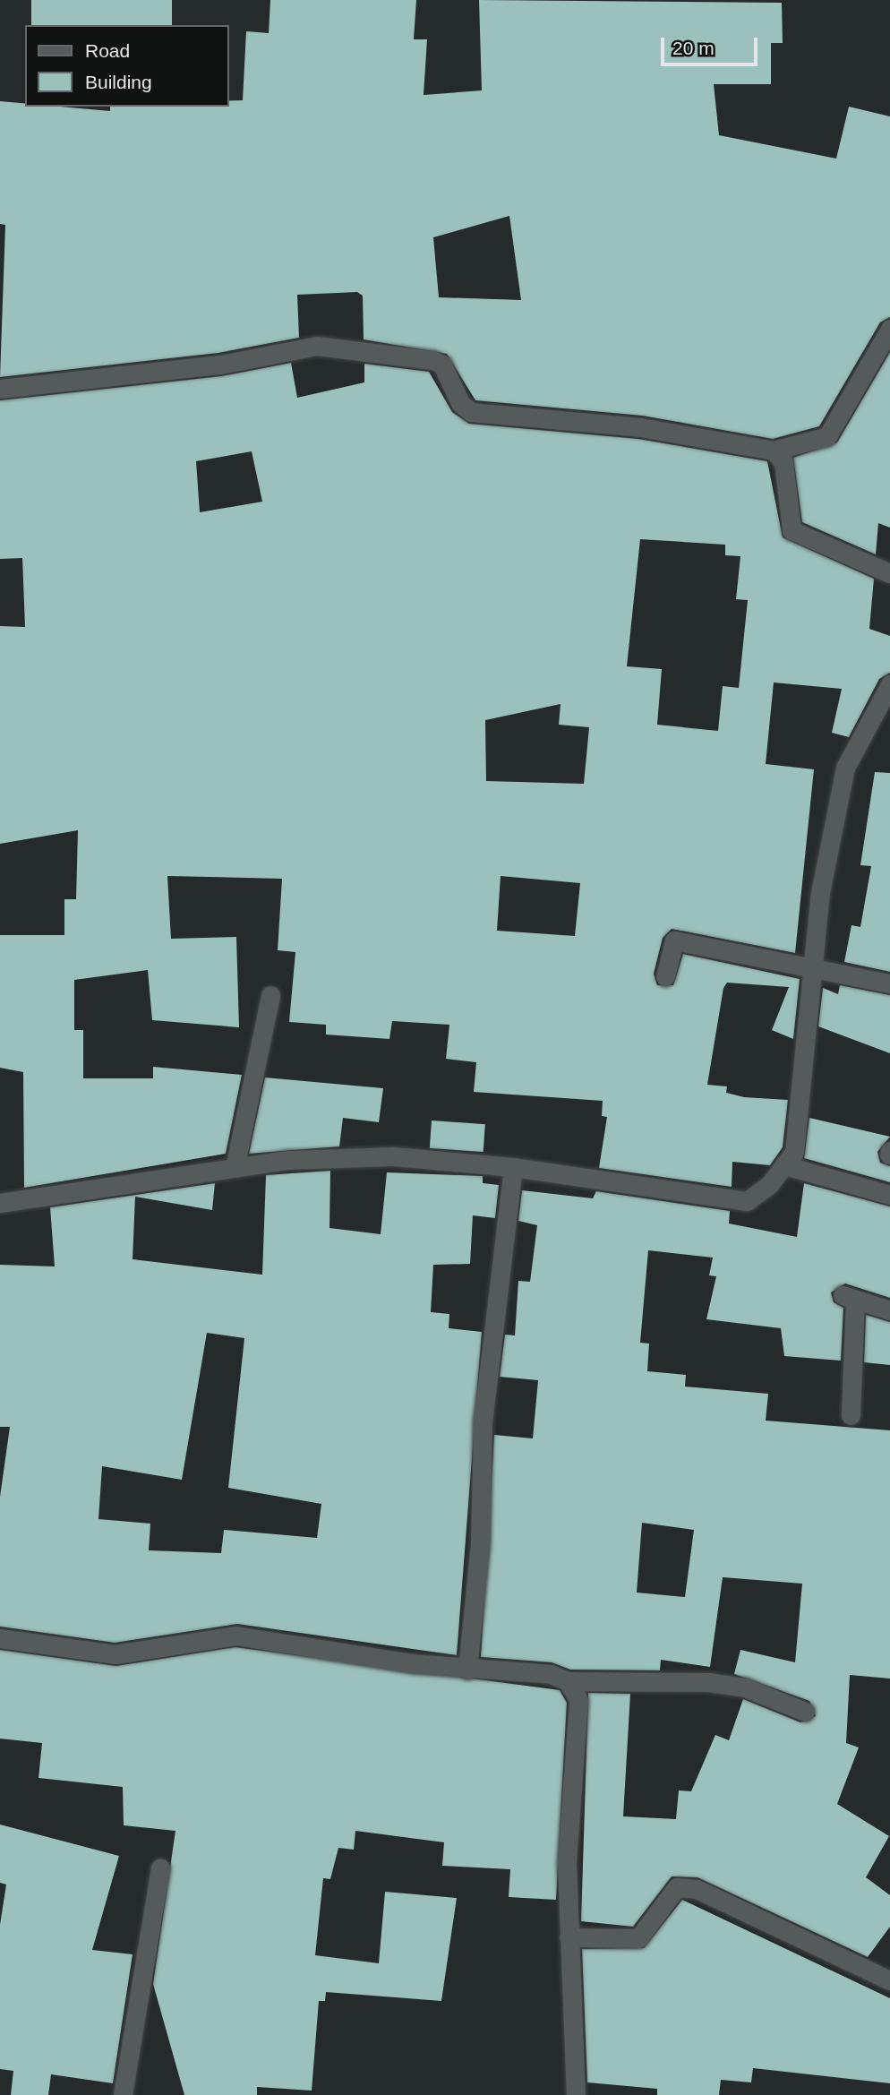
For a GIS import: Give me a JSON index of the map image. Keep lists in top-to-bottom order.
{
  "legend": ["Road", "Building"],
  "scale_bar": "20 m"
}
